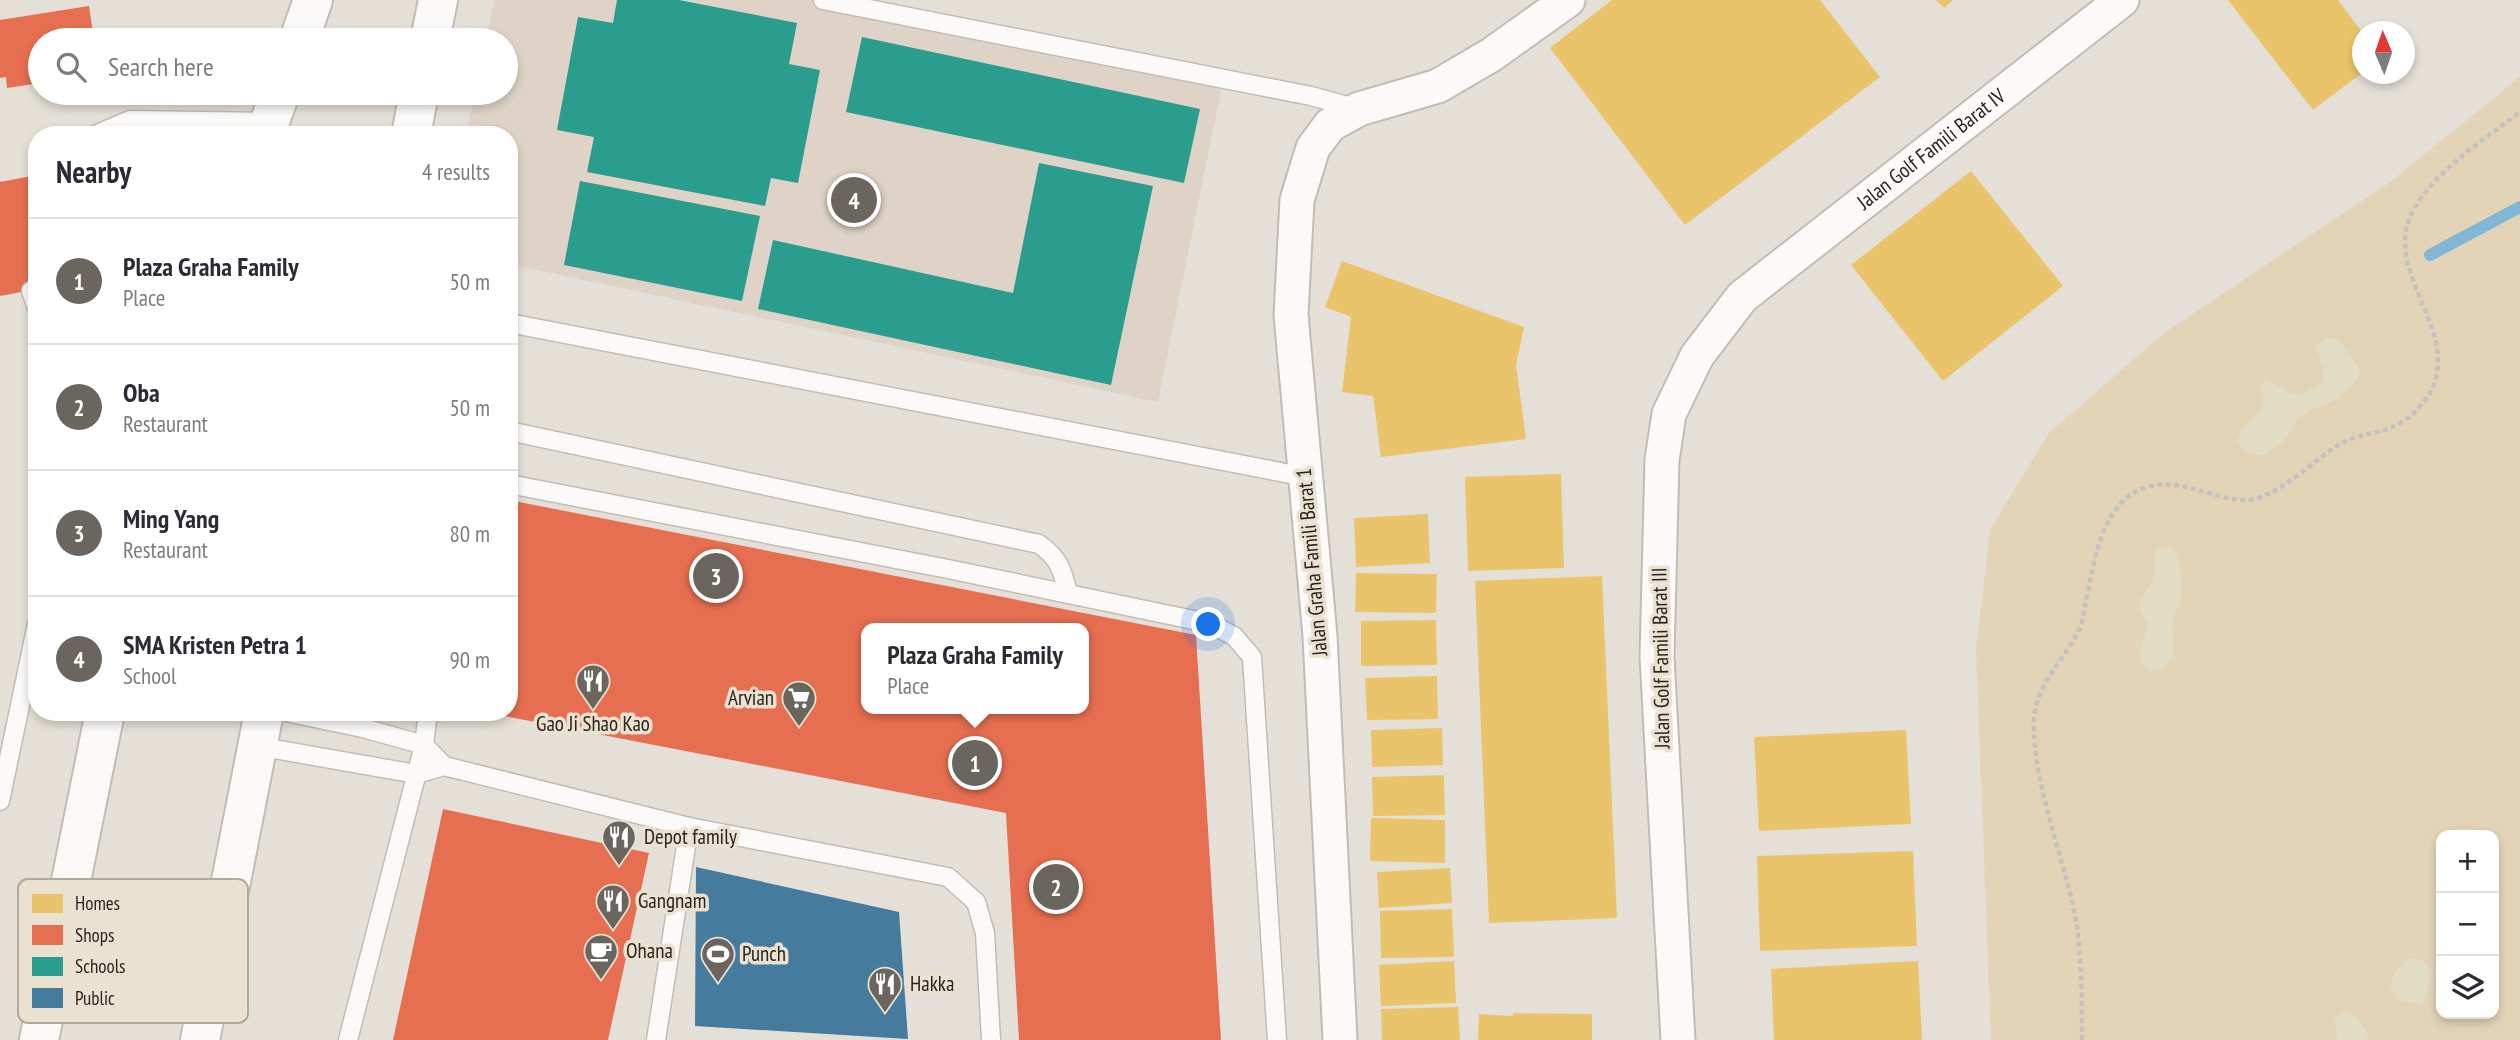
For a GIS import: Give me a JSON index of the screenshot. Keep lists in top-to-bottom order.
{
  "streets": {
    "street": ["Jalan Golf Famili Barat IV", "Jalan Graha Famili Barat 1", "Jalan Golf Famili Barat III"]
  },
  "crossings": [
    ["Jalan Golf Famili Barat IV", "Jalan Golf Famili Barat III"]
  ],
  "places": {
    "restaurant": [
      "Gao Ji Shao Kao",
      "Depot family",
      "Gangnam",
      "Hakka"
    ],
    "supermarket": ["Arvian"],
    "cafe": ["Ohana"],
    "sports": ["Punch"]
  },
  "legend": [
    "Homes",
    "Shops",
    "Schools",
    "Public"
  ],
  "north": "top",
  "page": {
    "search": "Search here",
    "heading": ["Nearby", "4 results"],
    "pins": [
      "4",
      "3",
      "1",
      "2"
    ],
    "list": [
      {
        "mark": "1",
        "name": "Plaza Graha Family",
        "note": "Place",
        "value": "50 m"
      },
      {
        "mark": "2",
        "name": "Oba",
        "note": "Restaurant",
        "value": "50 m"
      },
      {
        "mark": "3",
        "name": "Ming Yang",
        "note": "Restaurant",
        "value": "80 m"
      },
      {
        "mark": "4",
        "name": "SMA Kristen Petra 1",
        "note": "School",
        "value": "90 m"
      }
    ],
    "popup": ["Plaza Graha Family", "Place"],
    "map_buttons": ["+", "−"]
  }
}
